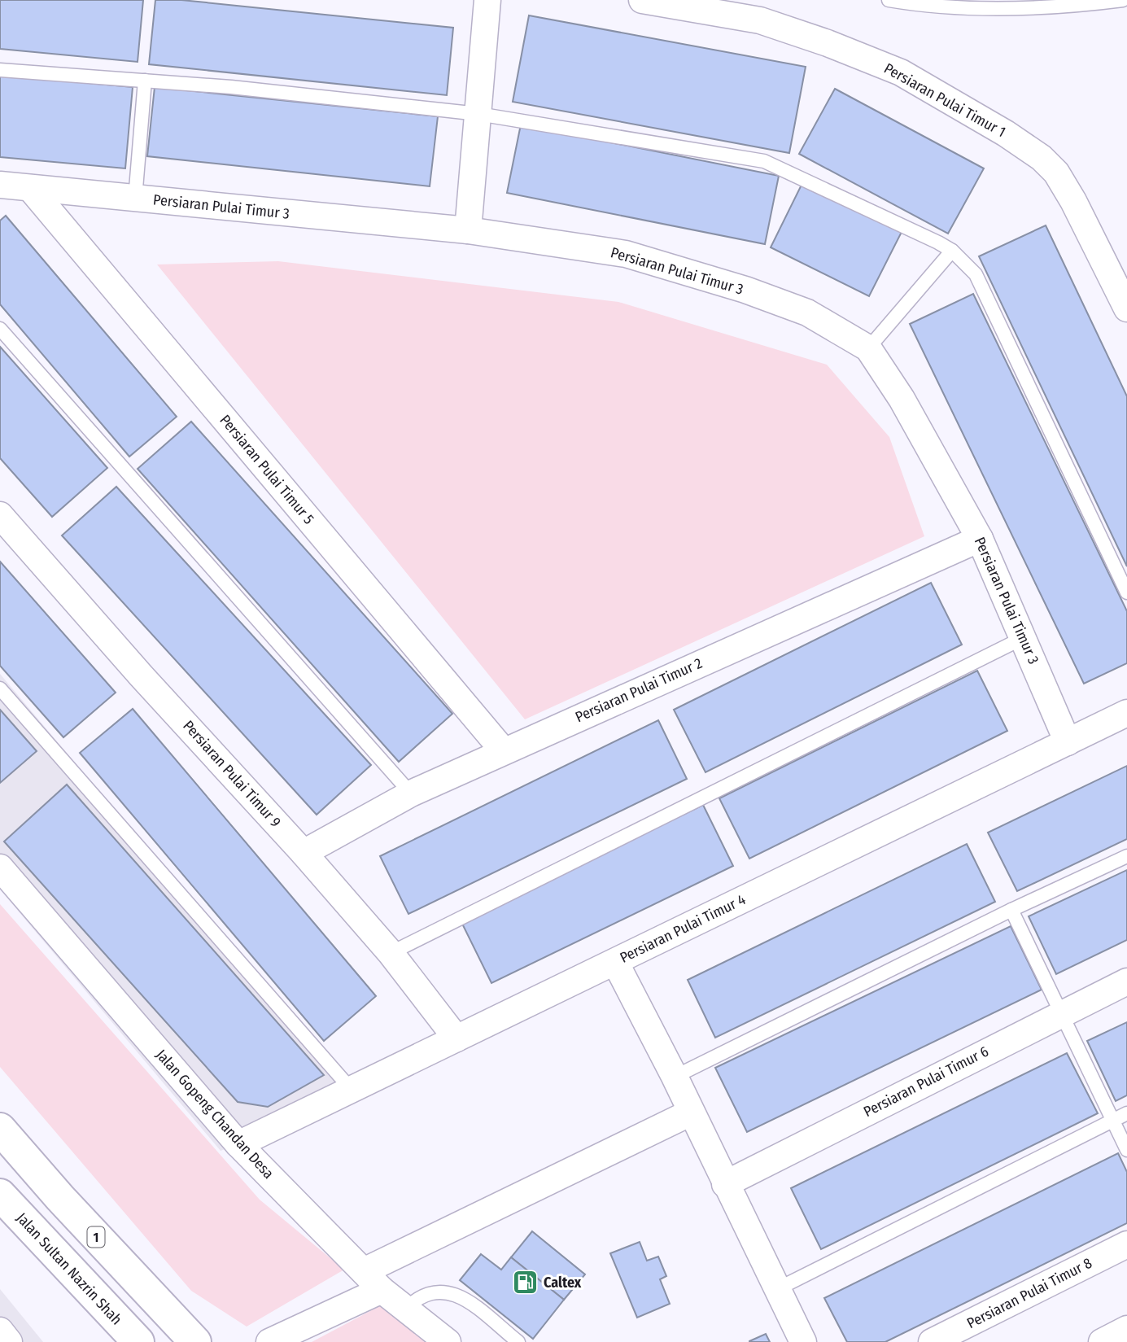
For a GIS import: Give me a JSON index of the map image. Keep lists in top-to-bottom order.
{
  "streets": {
    "highway": ["1", "Jalan Sultan Nazrin Shah"],
    "street": [
      "Persiaran Pulai Timur 1",
      "Persiaran Pulai Timur 3",
      "Persiaran Pulai Timur 5",
      "Persiaran Pulai Timur 2",
      "Persiaran Pulai Timur 9",
      "Persiaran Pulai Timur 4",
      "Persiaran Pulai Timur 6",
      "Jalan Gopeng Chandan Desa",
      "Persiaran Pulai Timur 8"
    ]
  },
  "crossings": [
    ["Persiaran Pulai Timur 3", "Persiaran Pulai Timur 5"],
    ["Persiaran Pulai Timur 3", "Persiaran Pulai Timur 2"],
    ["Persiaran Pulai Timur 3", "Persiaran Pulai Timur 4"],
    ["Persiaran Pulai Timur 5", "Persiaran Pulai Timur 2"],
    ["Persiaran Pulai Timur 2", "Persiaran Pulai Timur 9"],
    ["Persiaran Pulai Timur 9", "Persiaran Pulai Timur 4"],
    ["Persiaran Pulai Timur 4", "Jalan Gopeng Chandan Desa"]
  ],
  "places": {
    "fuel station": ["Caltex"]
  }
}
